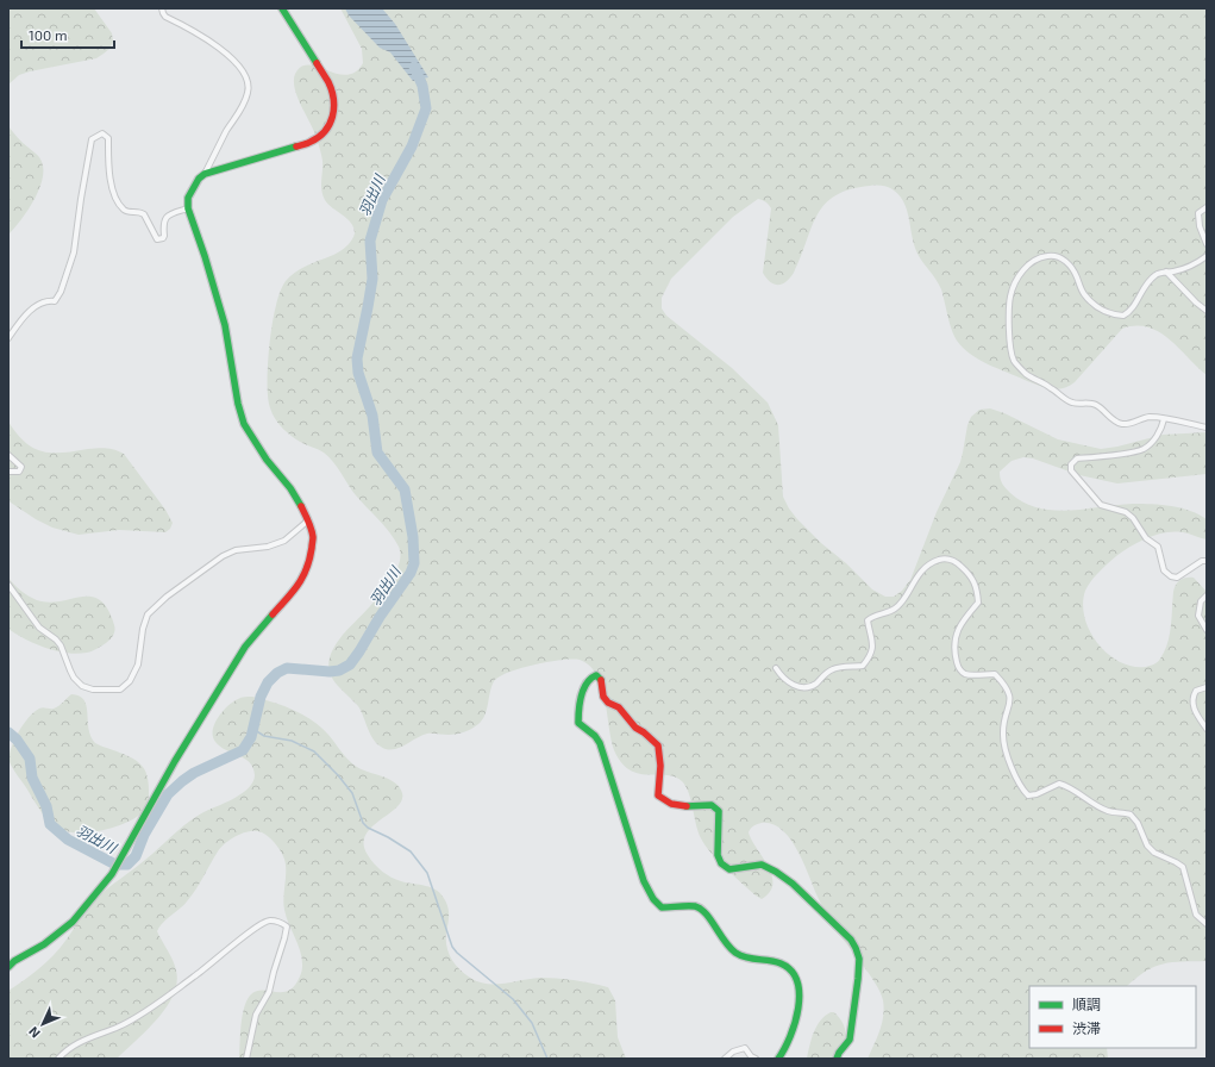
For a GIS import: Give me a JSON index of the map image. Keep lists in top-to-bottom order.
{
  "water": ["羽出川"],
  "legend": ["順調", "渋滞"],
  "scale_bar": "100 m",
  "north": "bottom left"
}
